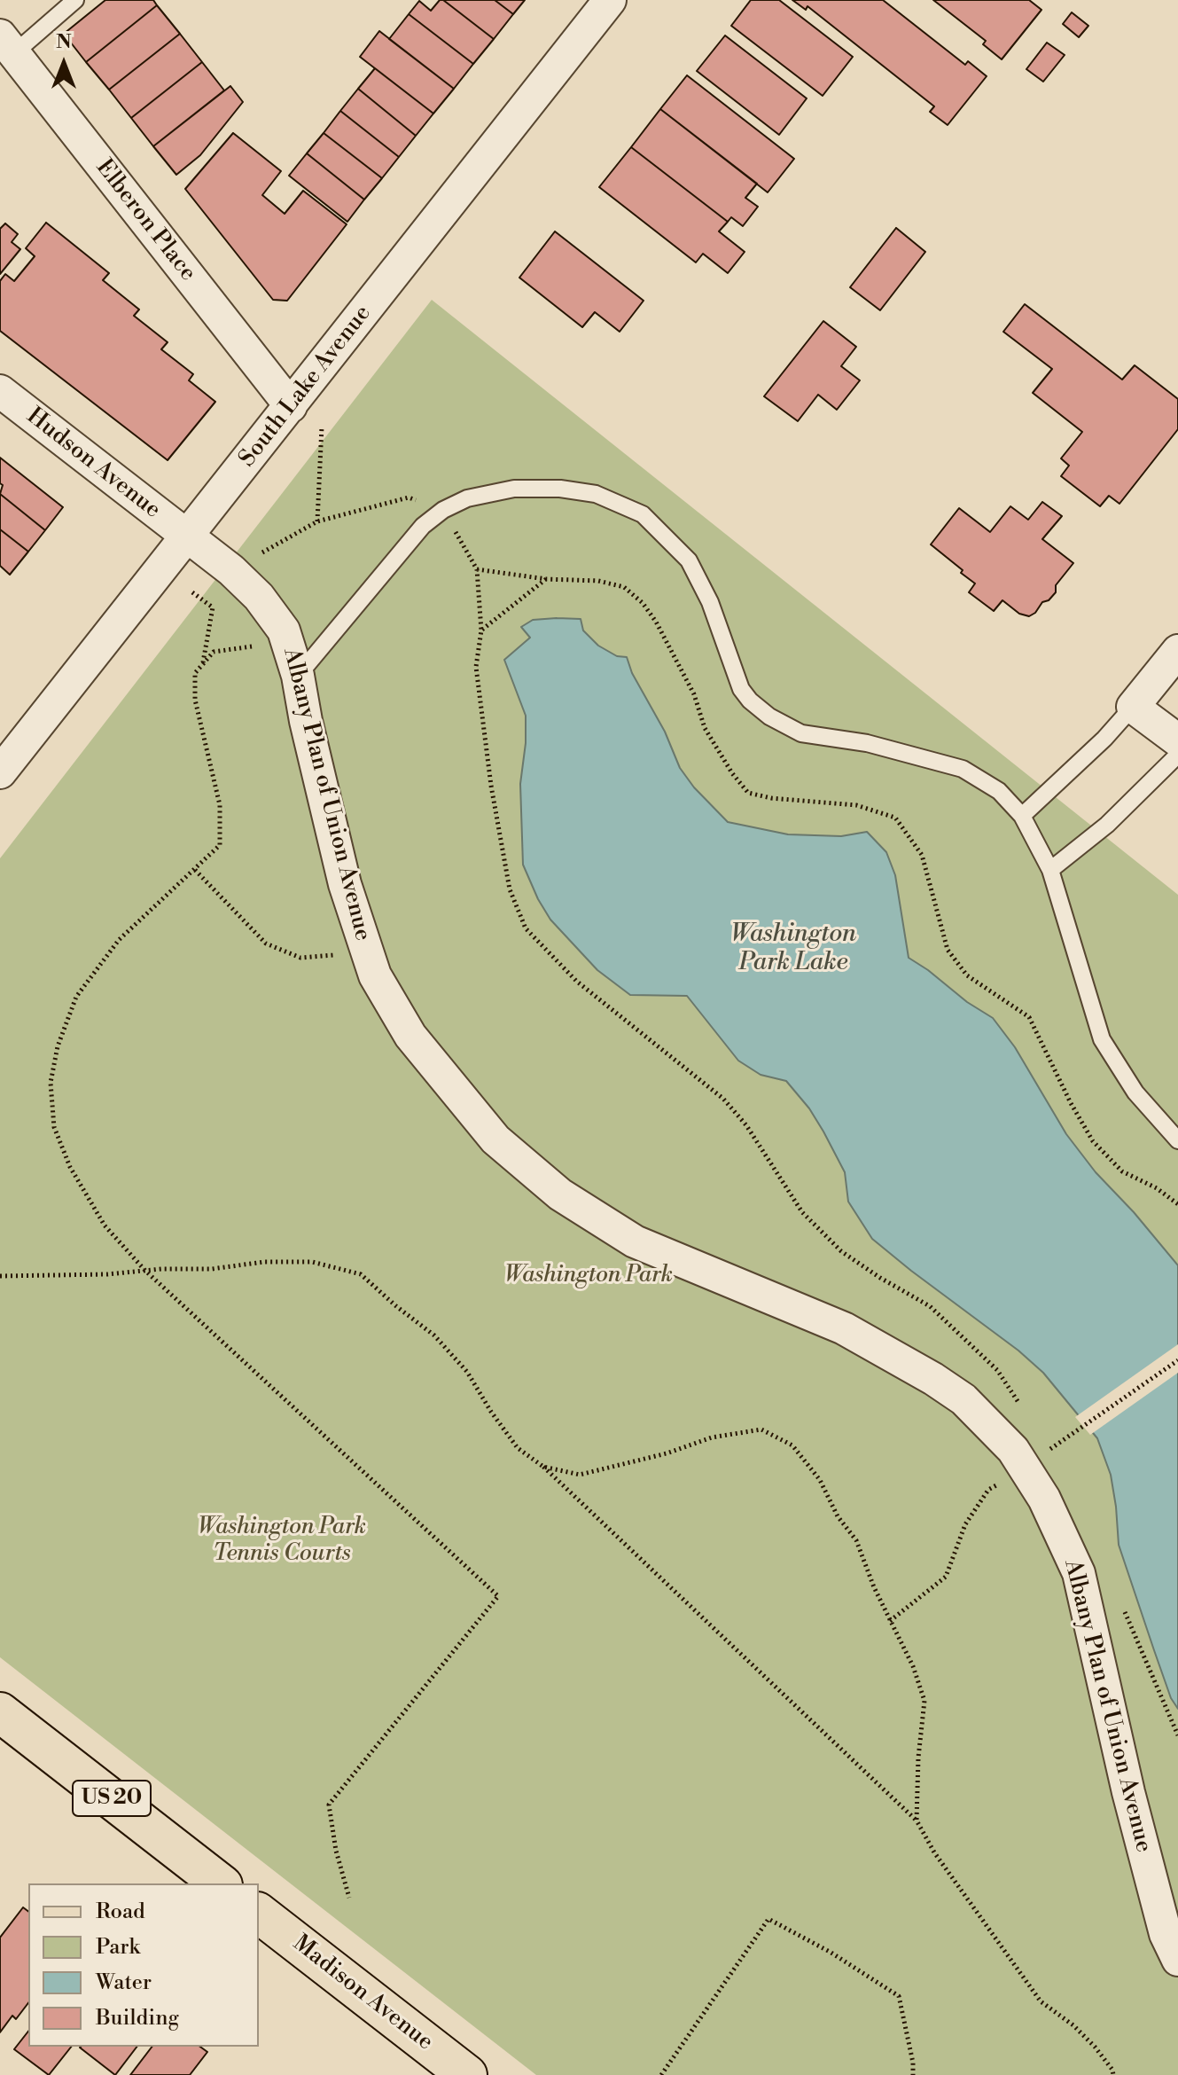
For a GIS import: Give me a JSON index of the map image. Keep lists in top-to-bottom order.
{
  "streets": {
    "main road": ["US 20", "Madison Avenue"],
    "street": [
      "Elberon Place",
      "South Lake Avenue",
      "Hudson Avenue",
      "Albany Plan of Union Avenue"
    ]
  },
  "crossings": [
    ["Elberon Place", "South Lake Avenue"],
    ["South Lake Avenue", "Hudson Avenue"],
    ["South Lake Avenue", "Albany Plan of Union Avenue"],
    ["Hudson Avenue", "Albany Plan of Union Avenue"]
  ],
  "water": ["Washington Park Lake"],
  "parks": ["Washington Park", "Washington Park Tennis Courts"],
  "legend": [
    "Road",
    "Park",
    "Water",
    "Building"
  ],
  "north": "top"
}
